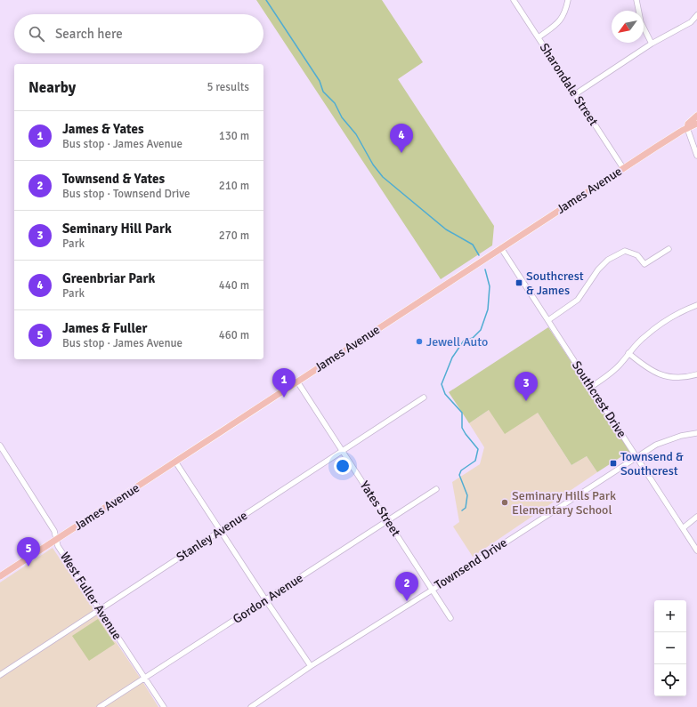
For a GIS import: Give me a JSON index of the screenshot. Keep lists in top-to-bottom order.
{
  "streets": {
    "main road": ["James Avenue"],
    "street": [
      "Sharondale Street",
      "Southcrest Drive",
      "Yates Street",
      "Stanley Avenue",
      "Townsend Drive",
      "West Fuller Avenue",
      "Gordon Avenue"
    ]
  },
  "crossings": [
    ["Sharondale Street", "James Avenue"],
    ["James Avenue", "Southcrest Drive"],
    ["James Avenue", "Yates Street"],
    ["James Avenue", "West Fuller Avenue"],
    ["Southcrest Drive", "Townsend Drive"],
    ["Yates Street", "Stanley Avenue"],
    ["Yates Street", "Townsend Drive"],
    ["Yates Street", "Gordon Avenue"],
    ["Stanley Avenue", "West Fuller Avenue"],
    ["West Fuller Avenue", "Gordon Avenue"]
  ],
  "places": {
    "transit": ["Southcrest & James", "Townsend & Southcrest"],
    "other": ["Jewell Auto", "Seminary Hills Park Elementary School"]
  },
  "north": "bottom left",
  "page": {
    "search": "Search here",
    "heading": ["Nearby", "5 results"],
    "list": [
      {
        "mark": "1",
        "name": "James & Yates",
        "note": "Bus stop · James Avenue",
        "value": "130 m"
      },
      {
        "mark": "2",
        "name": "Townsend & Yates",
        "note": "Bus stop · Townsend Drive",
        "value": "210 m"
      },
      {
        "mark": "3",
        "name": "Seminary Hill Park",
        "note": "Park",
        "value": "270 m"
      },
      {
        "mark": "4",
        "name": "Greenbriar Park",
        "note": "Park",
        "value": "440 m"
      },
      {
        "mark": "5",
        "name": "James & Fuller",
        "note": "Bus stop · James Avenue",
        "value": "460 m"
      }
    ],
    "pins": [
      "4",
      "1",
      "3",
      "5",
      "2"
    ],
    "map_buttons": ["+", "−"]
  }
}
